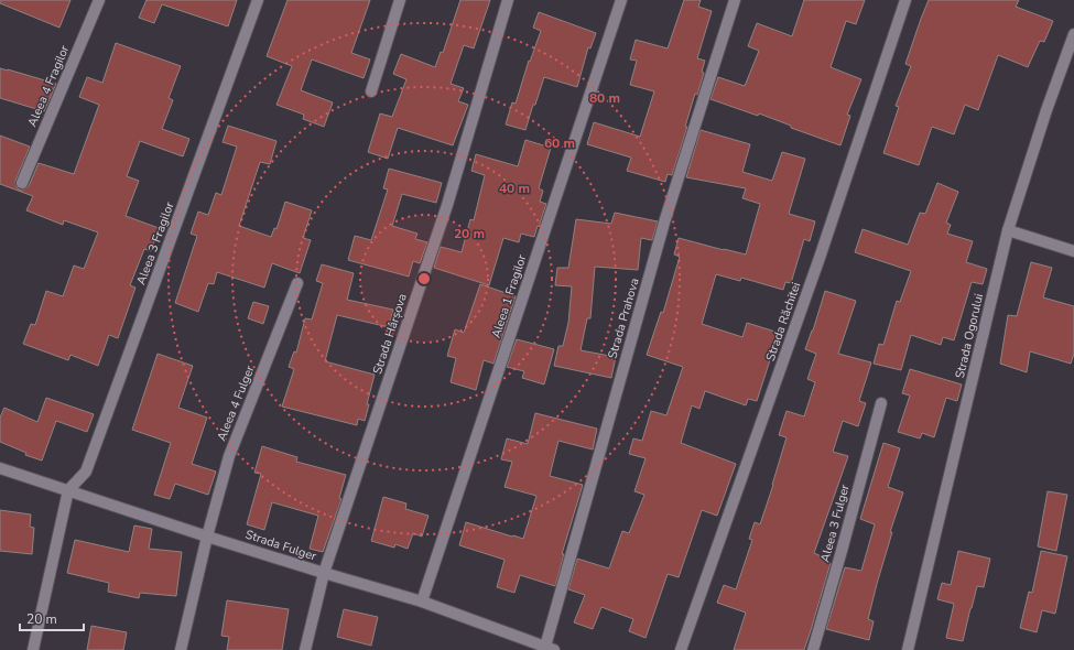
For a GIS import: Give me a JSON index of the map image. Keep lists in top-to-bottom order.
{
  "streets": {
    "street": [
      "Aleea 4 Fragilor",
      "Aleea 3 Fragilor",
      "Aleea 1 Fragilor",
      "Strada Prahova",
      "Strada Răchitei",
      "Strada Hârșova",
      "Strada Ogorului",
      "Aleea 4 Fulger",
      "Aleea 3 Fulger",
      "Strada Fulger"
    ]
  },
  "crossings": [
    ["Aleea 3 Fragilor", "Strada Fulger"],
    ["Aleea 1 Fragilor", "Strada Fulger"],
    ["Strada Prahova", "Strada Fulger"],
    ["Strada Hârșova", "Strada Fulger"],
    ["Aleea 4 Fulger", "Strada Fulger"]
  ],
  "scale_bar": "20 m",
  "rings": [
    "80 m",
    "60 m",
    "40 m",
    "20 m"
  ]
}
